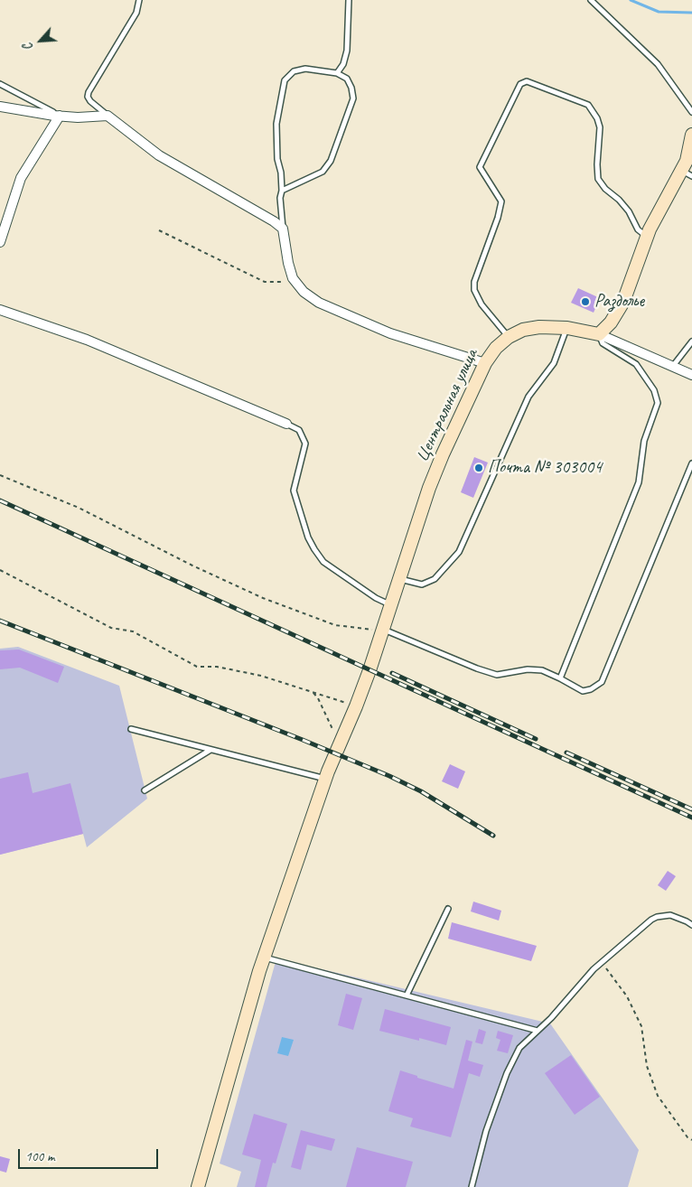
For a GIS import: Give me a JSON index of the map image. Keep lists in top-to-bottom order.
{
  "streets": {
    "street": ["Центральная улица"]
  },
  "places": ["Раздолье", "Почта № 303004"],
  "scale_bar": "100 m",
  "north": "bottom left"
}
